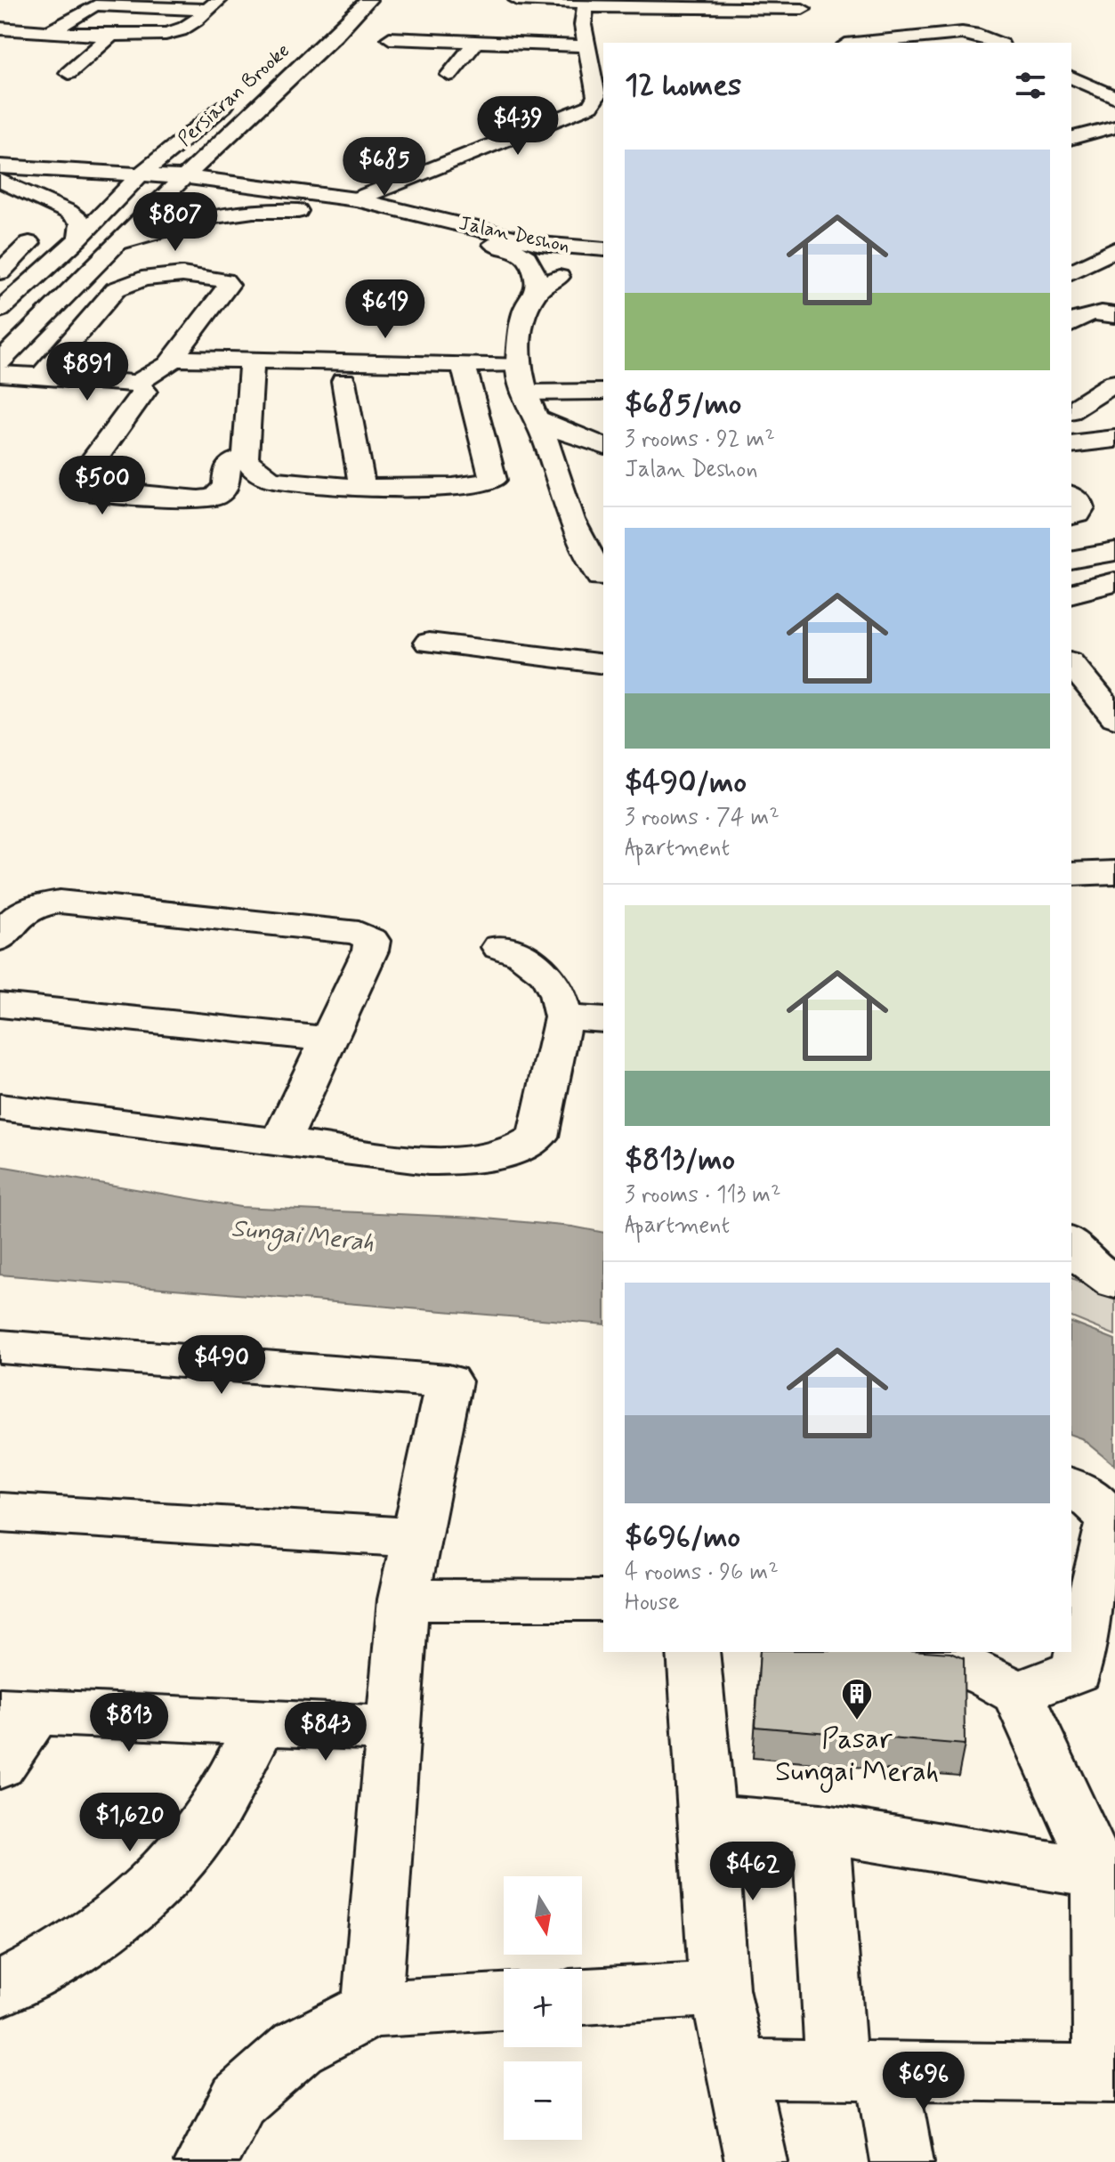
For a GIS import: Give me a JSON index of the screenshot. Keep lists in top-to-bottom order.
{
  "streets": {
    "street": ["Persiaran Brooke", "Jalan Deshon"]
  },
  "crossings": [
    ["Persiaran Brooke", "Jalan Deshon"]
  ],
  "water": ["Sungai Merah"],
  "places": {
    "building": ["Pasar Sungai Merah"]
  },
  "north": "bottom",
  "page": {
    "heading": "12 homes",
    "price": [
      "$439",
      "$685",
      "$807",
      "$619",
      "$891",
      "$500",
      "$490",
      "$813",
      "$843",
      "$1,620",
      "$462",
      "$696"
    ],
    "list": [
      {
        "name": "$685/mo",
        "note": "3 rooms · 92 m² · Jalan Deshon"
      },
      {
        "name": "$490/mo",
        "note": "3 rooms · 74 m² · Apartment"
      },
      {
        "name": "$813/mo",
        "note": "3 rooms · 113 m² · Apartment"
      },
      {
        "name": "$696/mo",
        "note": "4 rooms · 96 m² · House"
      }
    ],
    "map_buttons": ["+", "−"]
  }
}
